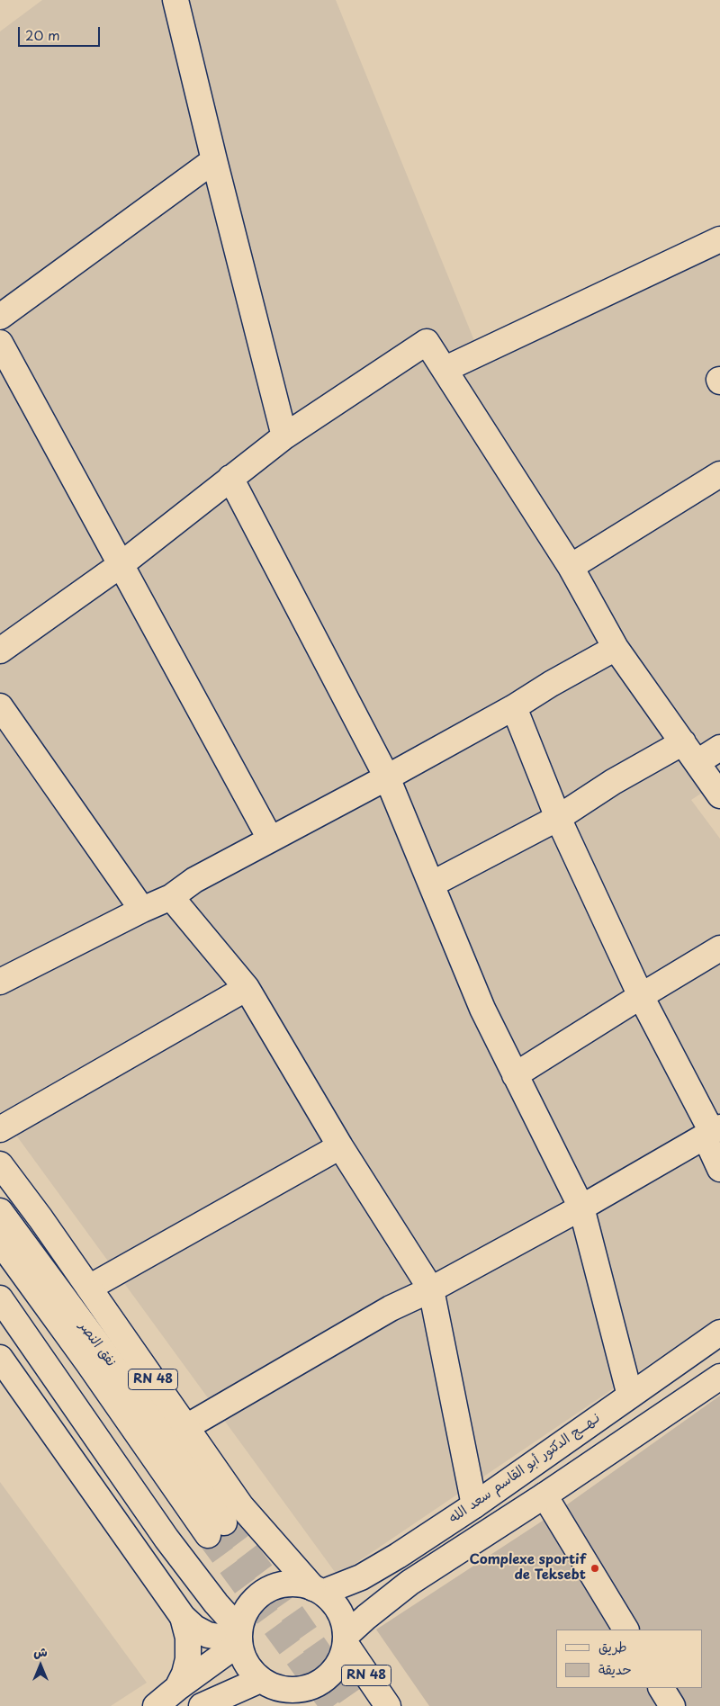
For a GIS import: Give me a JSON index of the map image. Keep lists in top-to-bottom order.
{
  "streets": {
    "main road": ["نفق النصر", "RN 48", "نـهـــج الدكتور أبو القاسم سعد الله"]
  },
  "crossings": [
    ["RN 48", "نـهـــج الدكتور أبو القاسم سعد الله"]
  ],
  "places": ["Complexe sportif de Teksebt"],
  "legend": ["طريق", "حديقة"],
  "scale_bar": "20 m",
  "north": "top"
}
